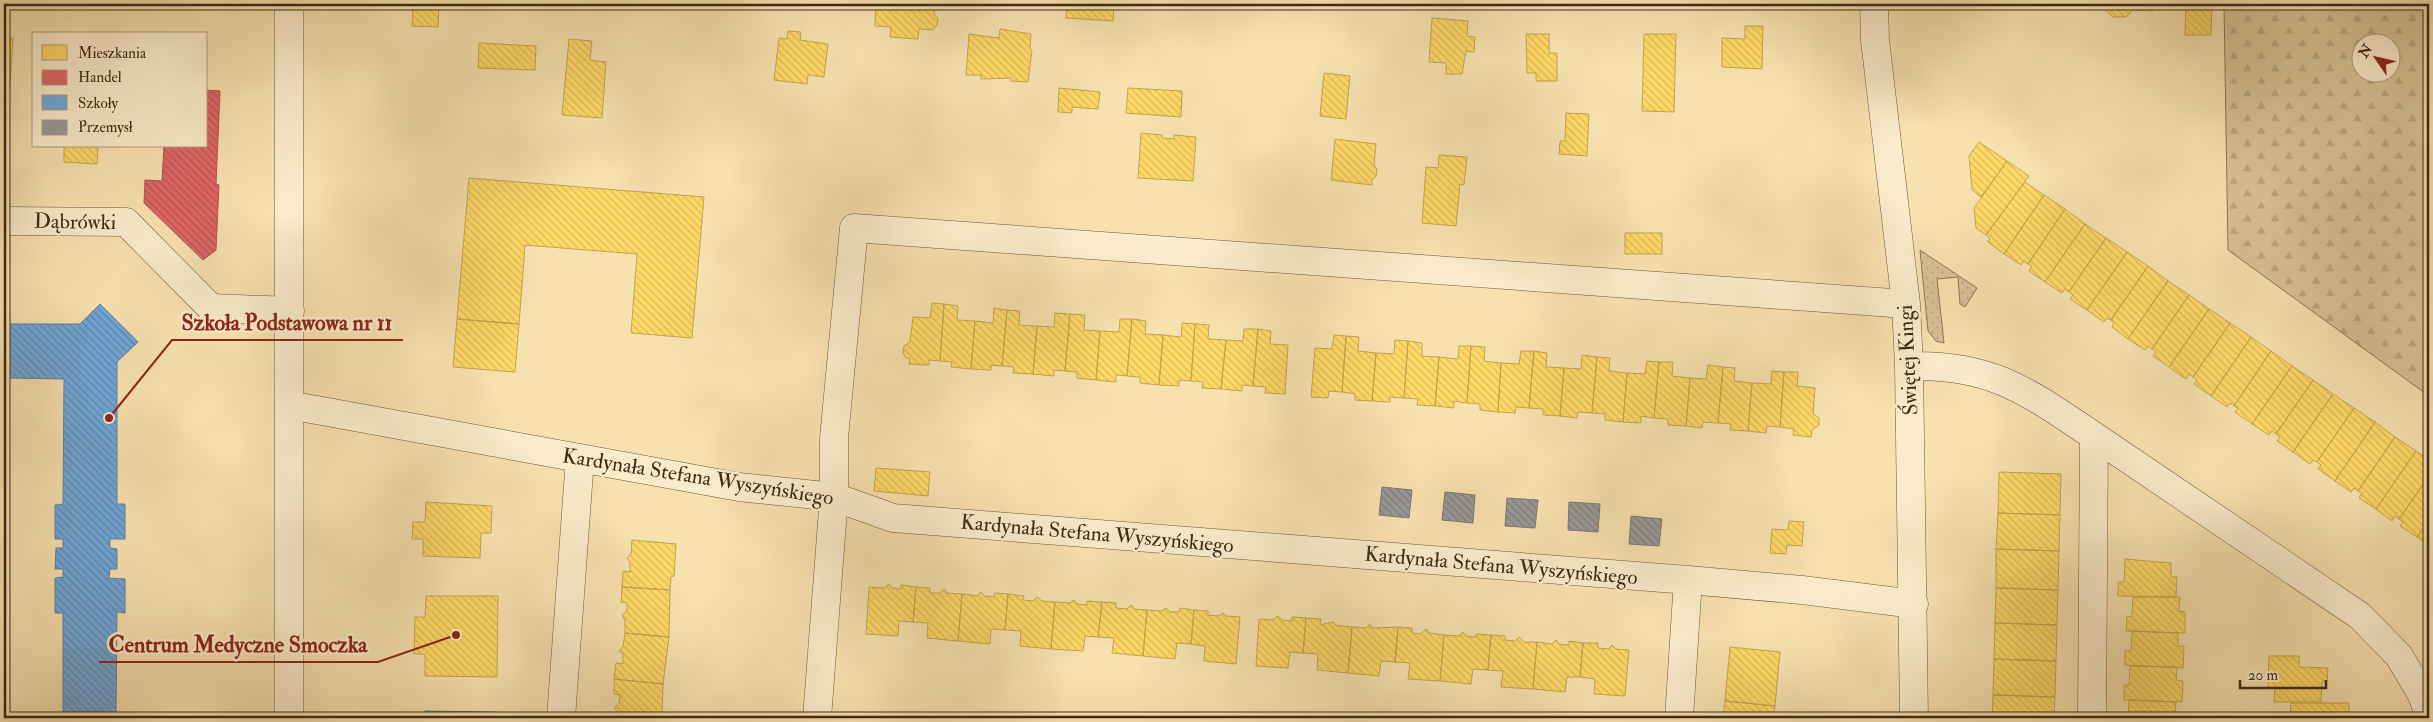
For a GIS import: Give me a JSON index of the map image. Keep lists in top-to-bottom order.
{
  "streets": {
    "street": ["Dąbrówki", "Świętej Kingi", "Kardynała Stefana Wyszyńskiego"]
  },
  "crossings": [
    ["Świętej Kingi", "Kardynała Stefana Wyszyńskiego"]
  ],
  "places": ["Szkoła Podstawowa nr 11", "Centrum Medyczne Smoczka"],
  "legend": [
    "Mieszkania",
    "Handel",
    "Szkoły",
    "Przemysł"
  ],
  "scale_bar": "20 m",
  "north": "top left"
}
